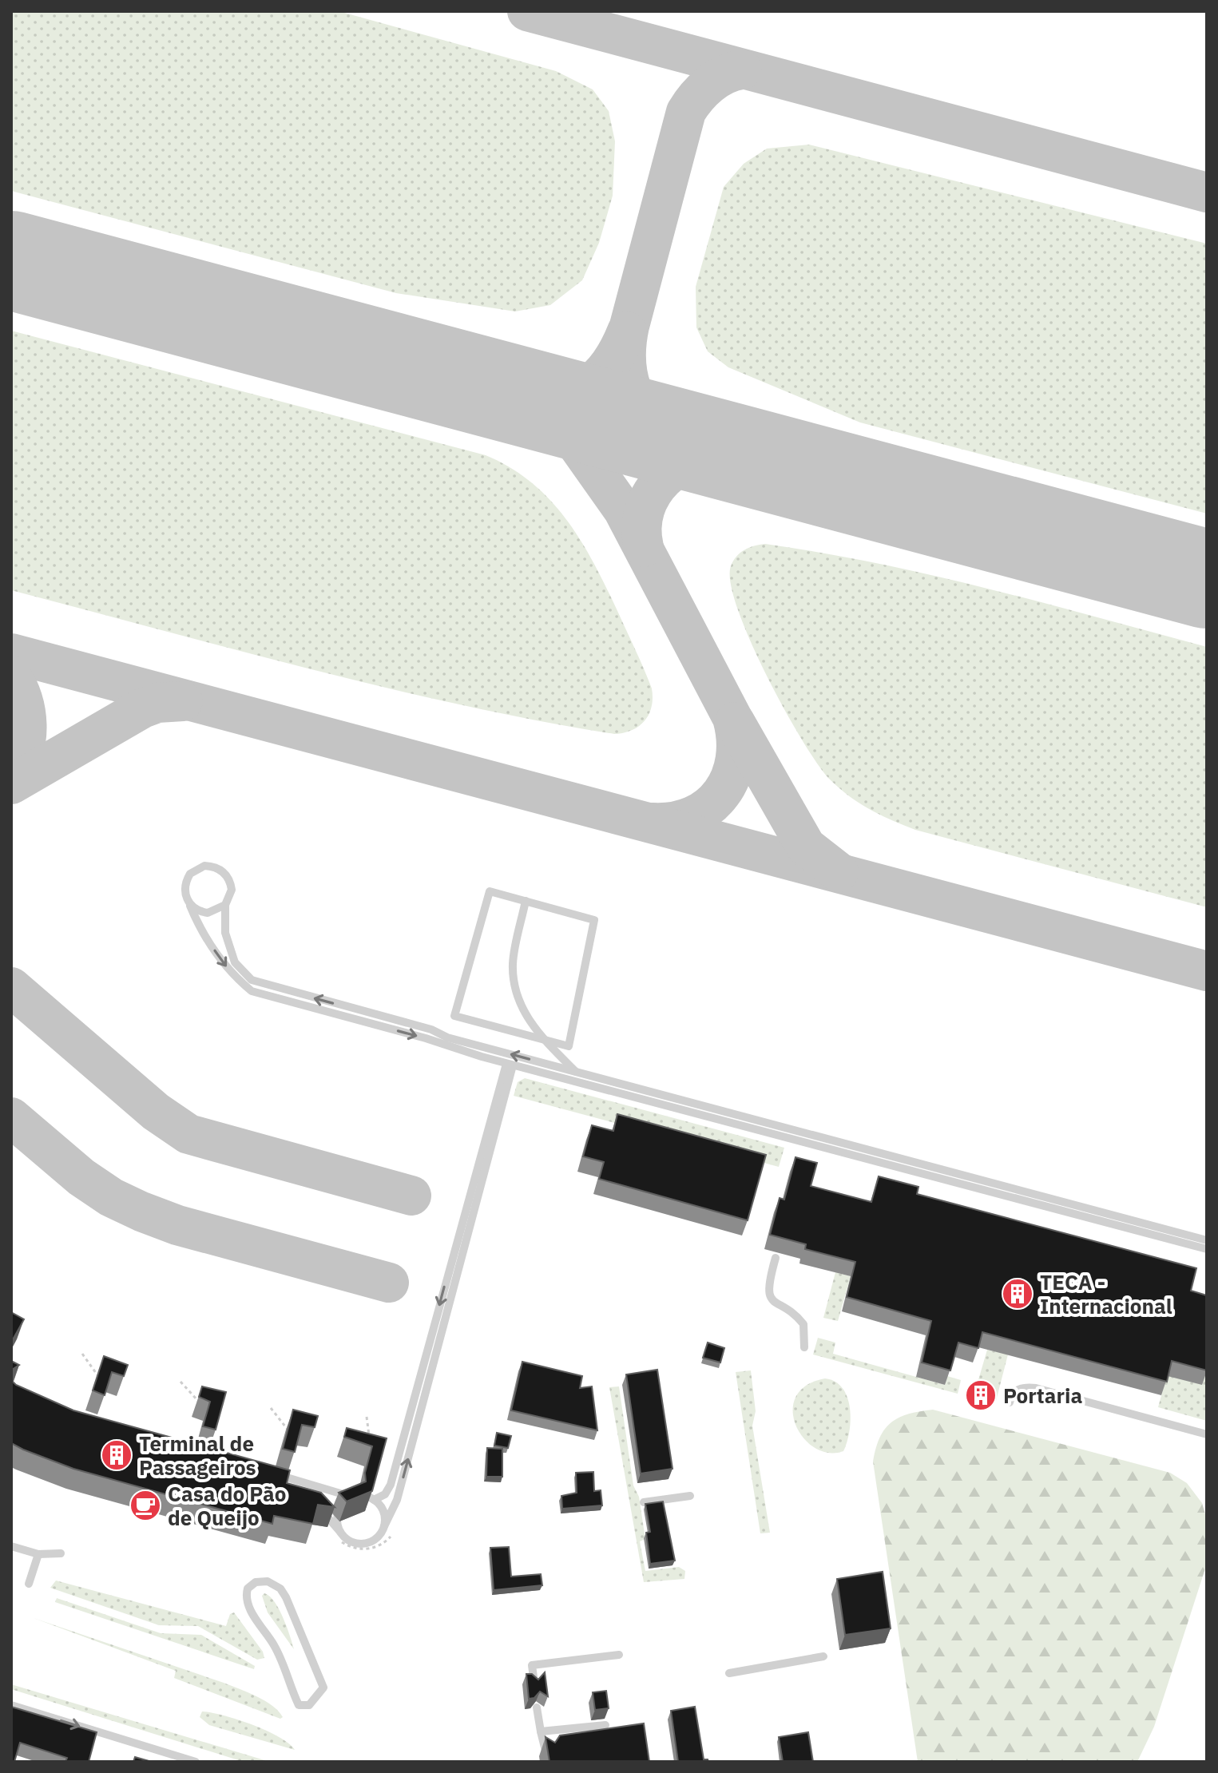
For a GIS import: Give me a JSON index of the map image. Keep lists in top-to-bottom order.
{
  "places": {
    "building": ["TECA - Internacional", "Portaria", "Terminal de Passageiros"],
    "cafe": ["Casa do Pão de Queijo"]
  }
}
